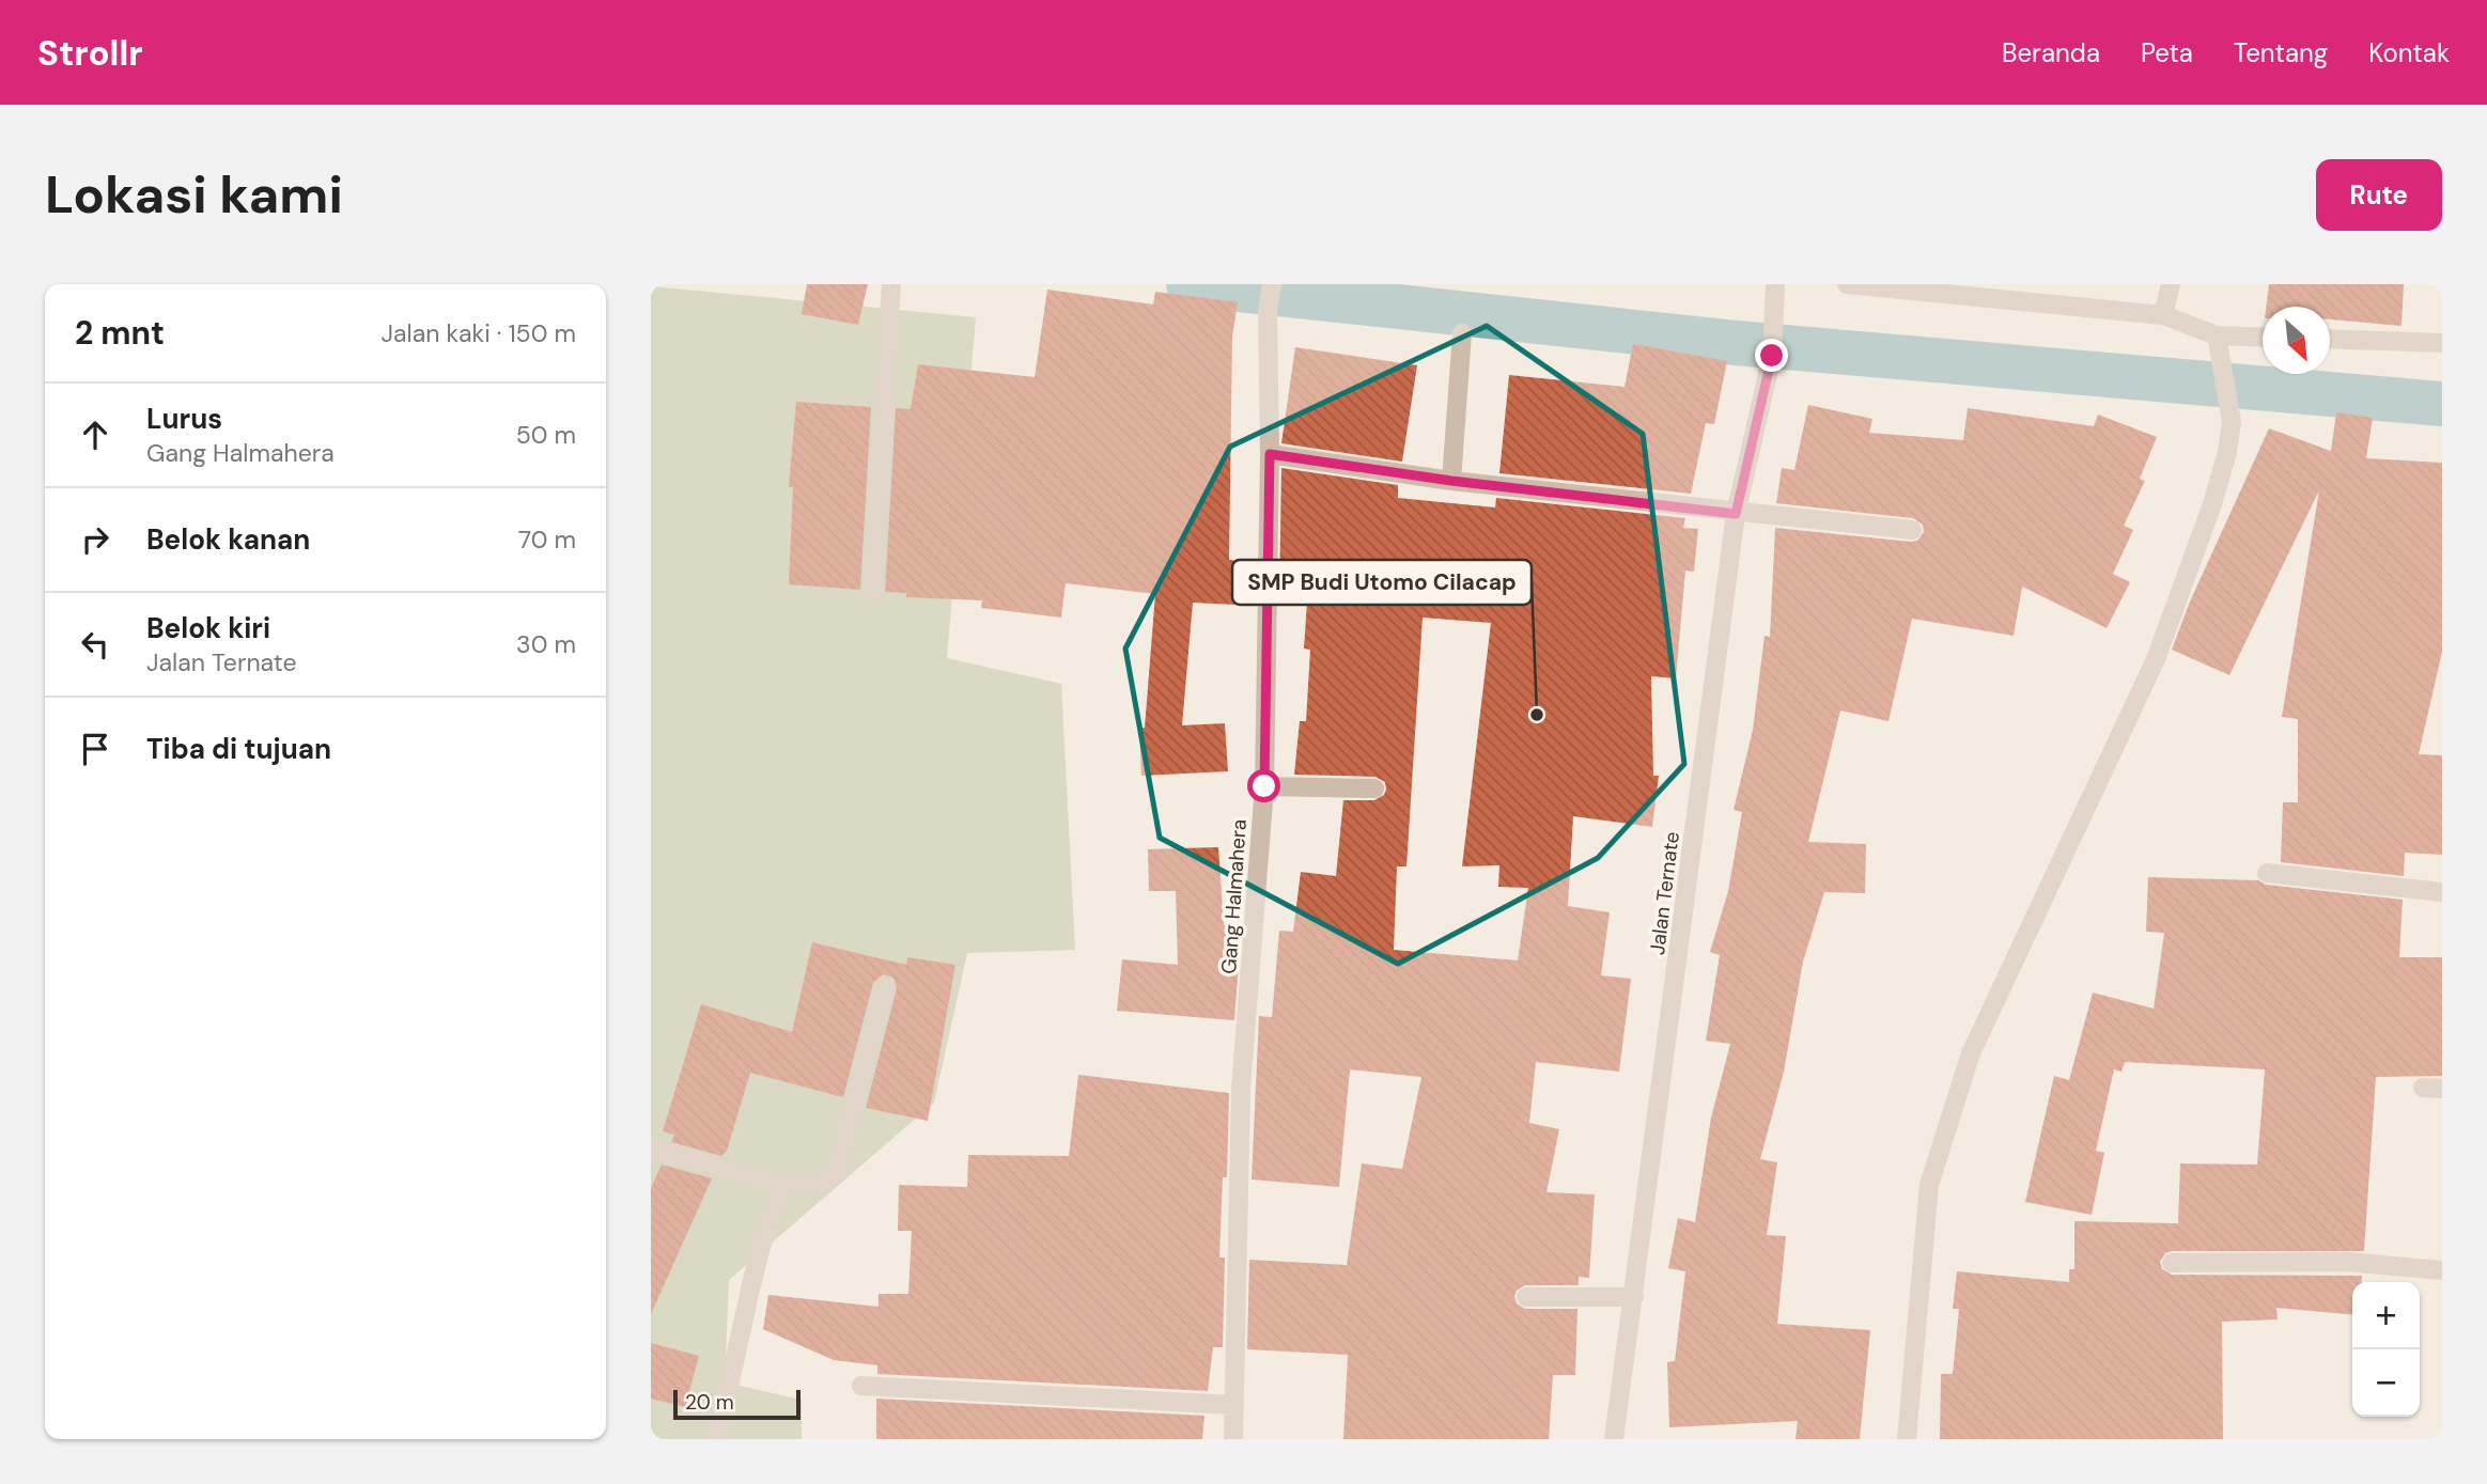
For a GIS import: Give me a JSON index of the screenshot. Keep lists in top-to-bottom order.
{
  "streets": {
    "street": ["Jalan Ternate", "Gang Halmahera"]
  },
  "places": ["SMP Budi Utomo Cilacap"],
  "scale_bar": "20 m",
  "north": "bottom right",
  "page": {
    "header": "Strollr",
    "nav": [
      "Beranda",
      "Peta",
      "Tentang",
      "Kontak"
    ],
    "buttons": "Rute",
    "title": "Lokasi kami",
    "heading": ["2 mnt", "Jalan kaki · 150 m"],
    "list": [
      ["Lurus", "Gang Halmahera", "50 m"],
      ["Belok kanan", "70 m"],
      ["Belok kiri", "Jalan Ternate", "30 m"],
      "Tiba di tujuan"
    ],
    "map_buttons": ["+", "−"],
    "scale": "20 m"
  }
}
